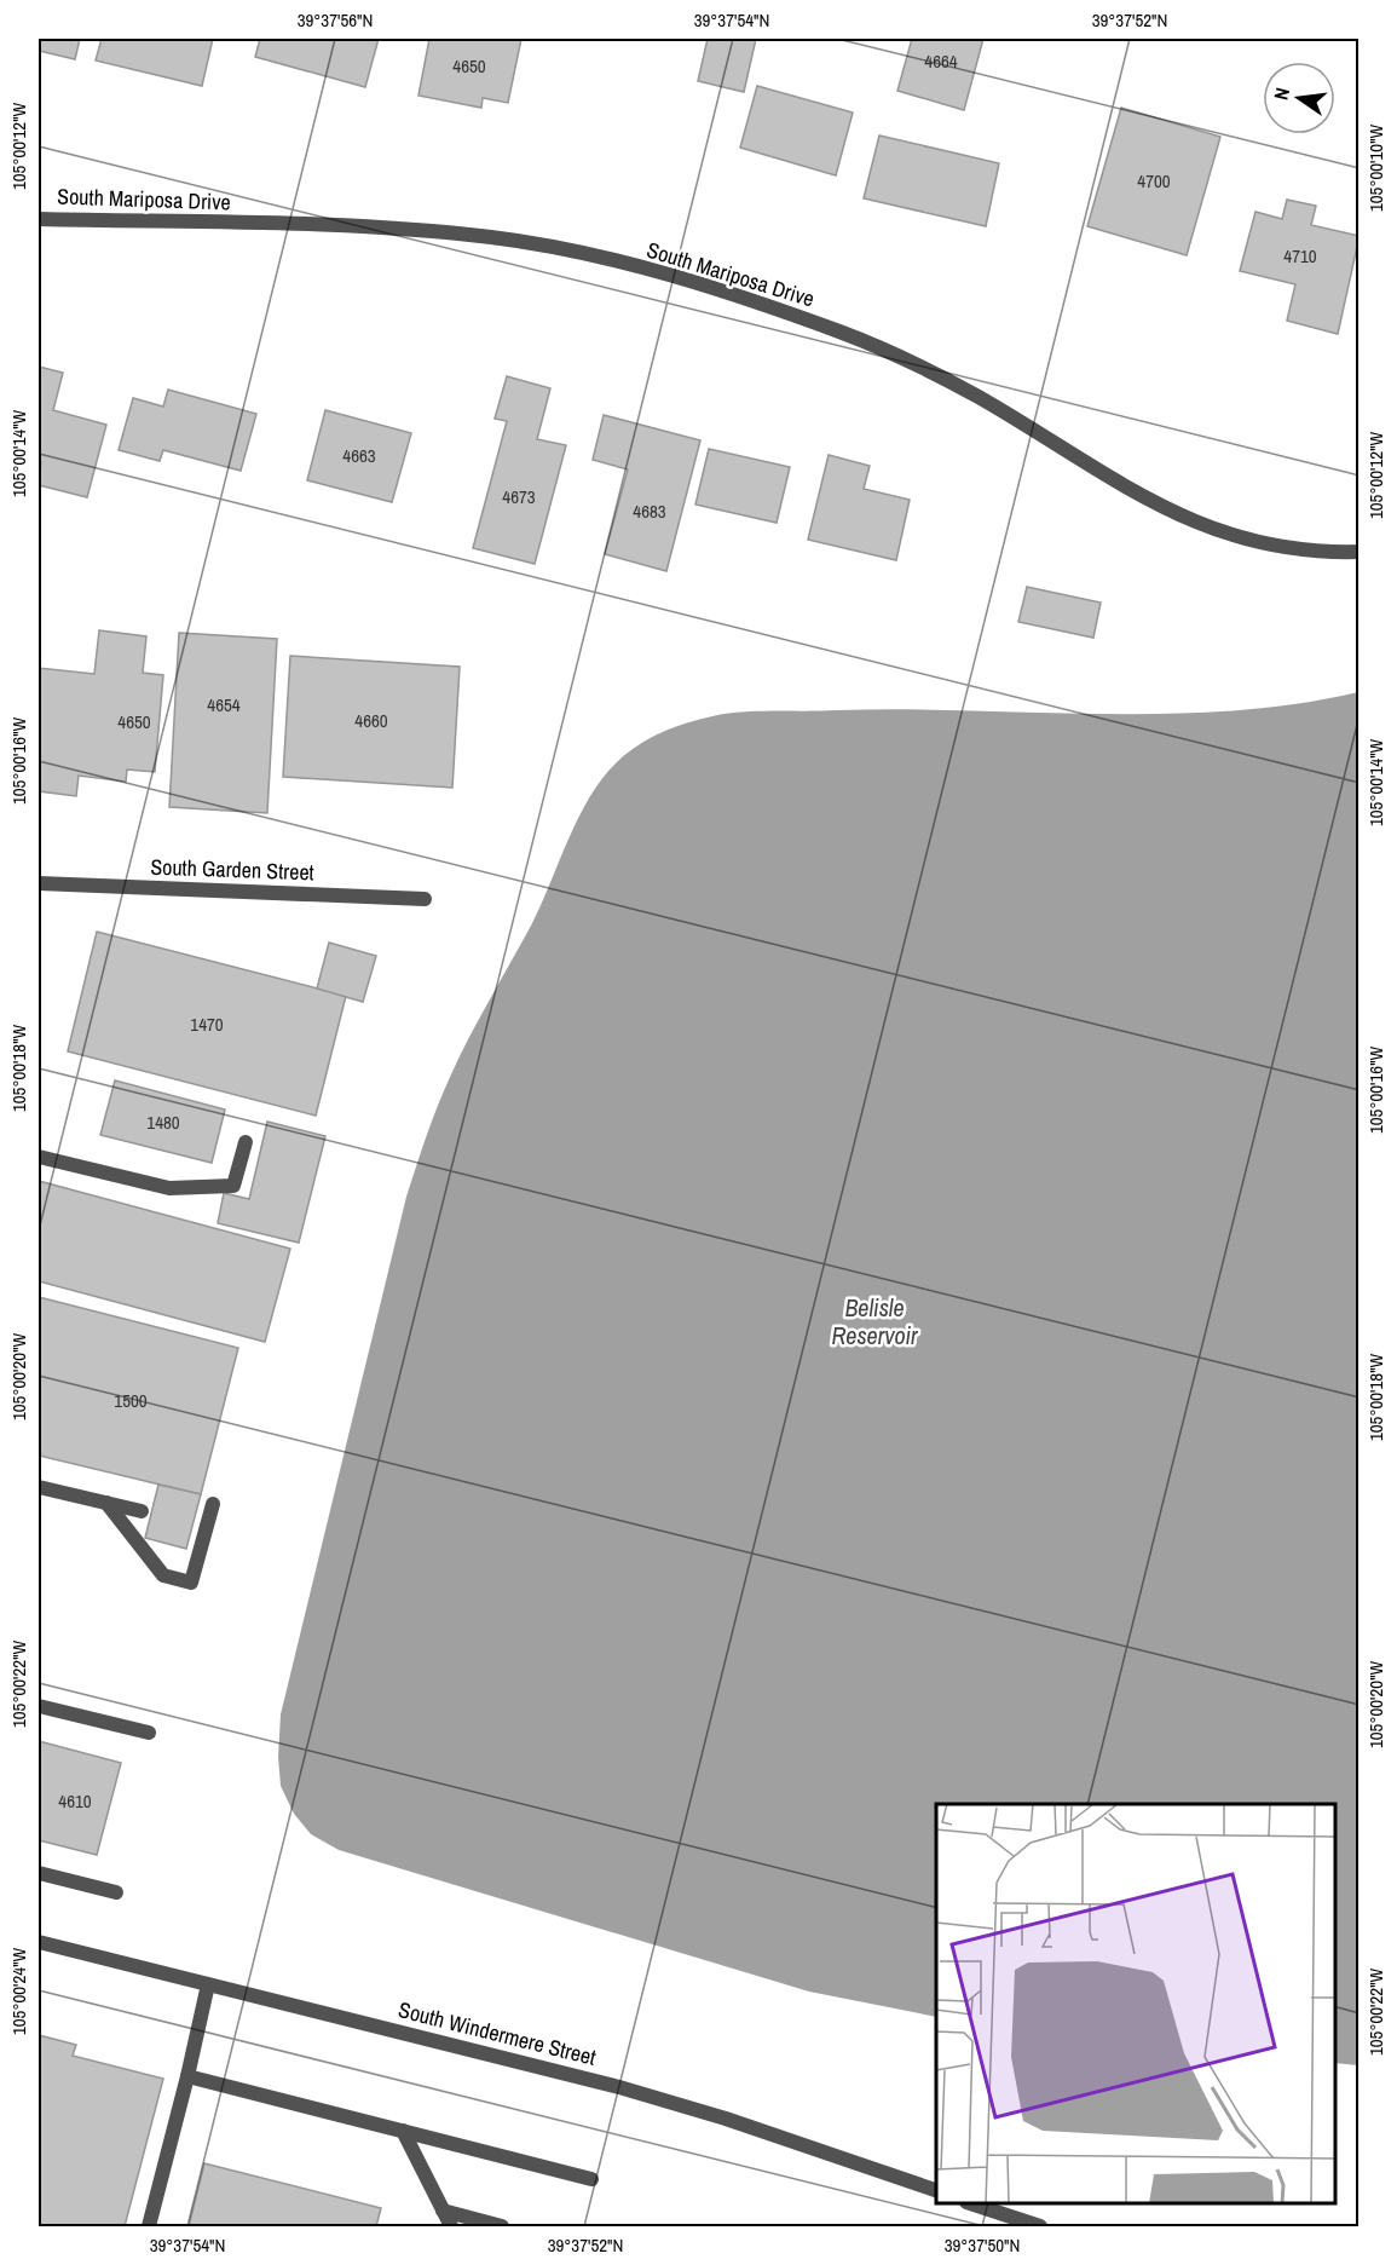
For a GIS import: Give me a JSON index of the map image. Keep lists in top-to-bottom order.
{
  "streets": {
    "street": ["South Mariposa Drive", "South Garden Street", "South Windermere Street"]
  },
  "water": ["Belisle Reservoir"],
  "house_numbers": [
    "4664",
    "4650",
    "4700",
    "4710",
    "4663",
    "4673",
    "4683",
    "4654",
    "4660",
    "4650",
    "1470",
    "1480",
    "1500",
    "4610"
  ],
  "north": "left",
  "coordinates": [
    "39°37'56\"N",
    "39°37'54\"N",
    "39°37'52\"N",
    "105°00'12\"W",
    "105°00'10\"W",
    "105°00'14\"W",
    "105°00'16\"W",
    "105°00'18\"W",
    "105°00'20\"W",
    "105°00'22\"W",
    "105°00'24\"W",
    "39°37'50\"N"
  ]
}
